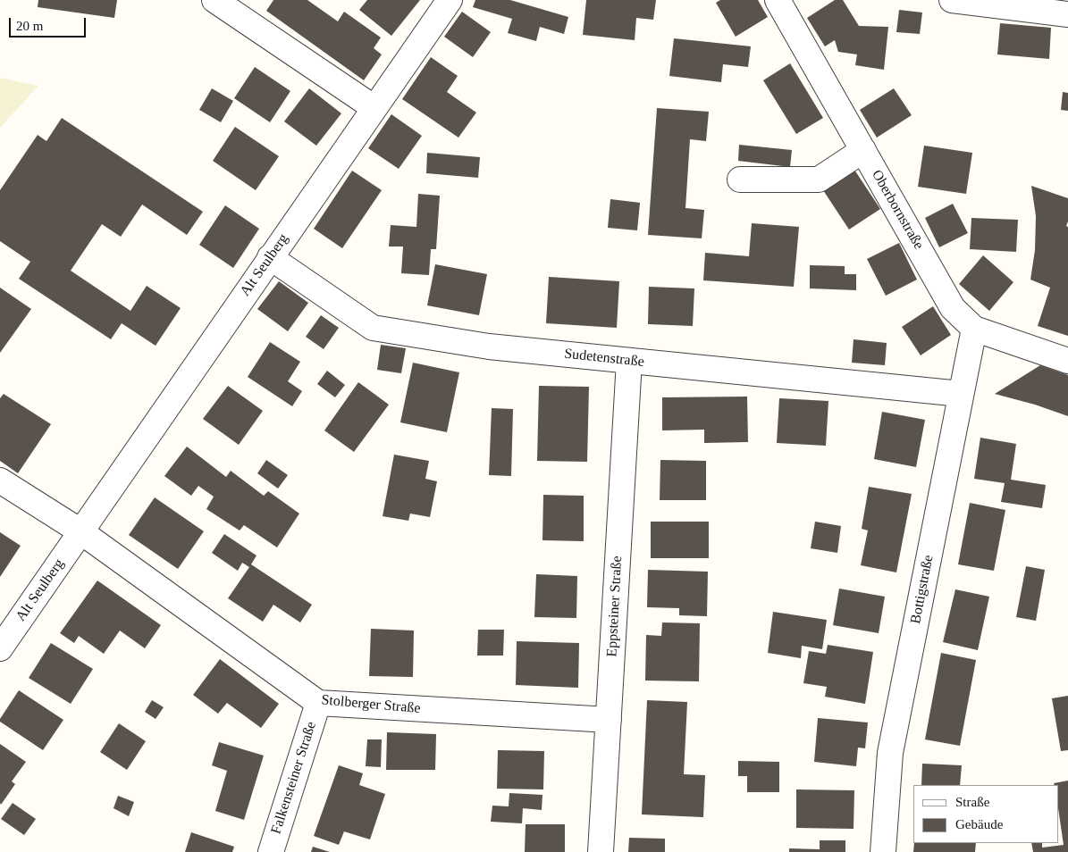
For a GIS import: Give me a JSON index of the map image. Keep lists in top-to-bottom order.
{
  "streets": {
    "street": [
      "Oberbornstraße",
      "Alt Seulberg",
      "Sudetenstraße",
      "Bottigstraße",
      "Eppsteiner Straße",
      "Stolberger Straße",
      "Falkensteiner Straße"
    ]
  },
  "crossings": [
    ["Oberbornstraße", "Bottigstraße"],
    ["Alt Seulberg", "Sudetenstraße"],
    ["Alt Seulberg", "Stolberger Straße"],
    ["Sudetenstraße", "Bottigstraße"],
    ["Sudetenstraße", "Eppsteiner Straße"],
    ["Eppsteiner Straße", "Stolberger Straße"],
    ["Stolberger Straße", "Falkensteiner Straße"]
  ],
  "legend": ["Straße", "Gebäude"],
  "scale_bar": "20 m"
}
